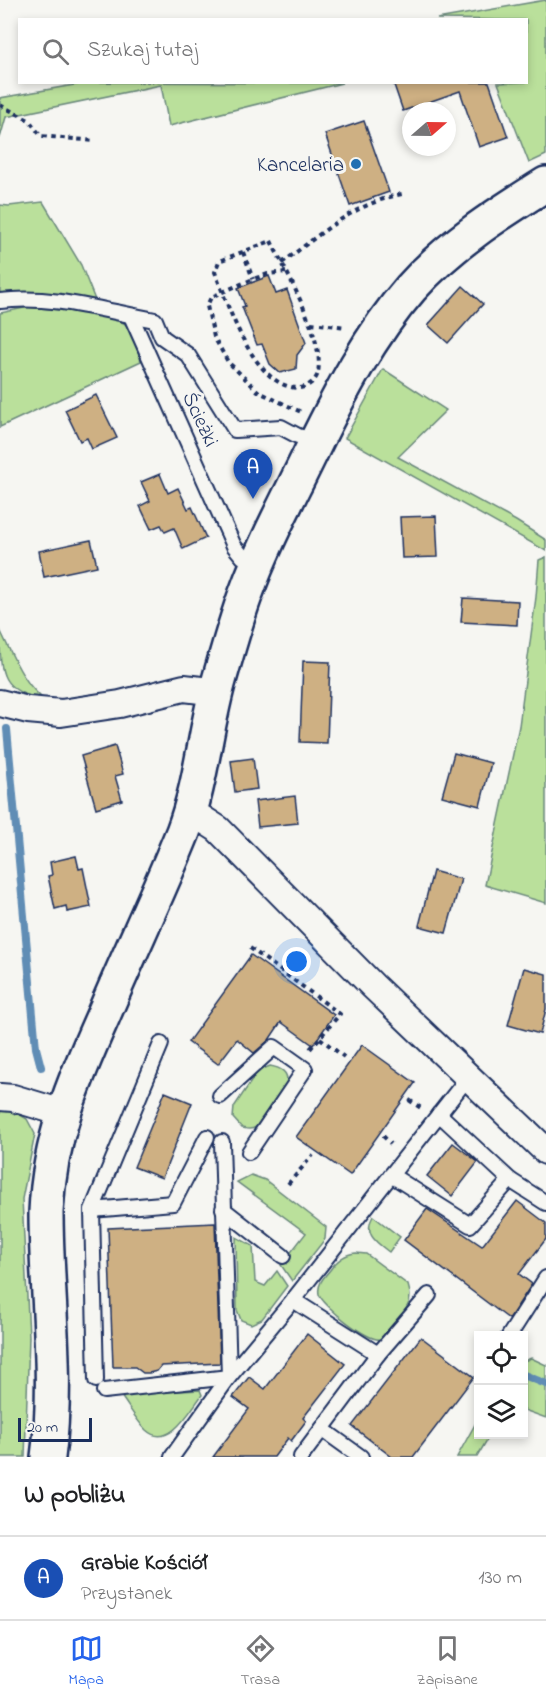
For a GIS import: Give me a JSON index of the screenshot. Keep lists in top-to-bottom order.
{
  "streets": {
    "lane": ["Ścieżki"]
  },
  "places": ["Kancelaria"],
  "scale_bar": "20 m",
  "north": "right",
  "page": {
    "search": "Szukaj tutaj",
    "pins": "A",
    "scale": "20 m",
    "heading": "W pobliżu",
    "list": [
      {
        "mark": "A",
        "name": "Grabie Kościół",
        "note": "Przystanek",
        "value": "130 m"
      }
    ],
    "nav": ["Mapa", "Trasa", "Zapisane"]
  }
}
